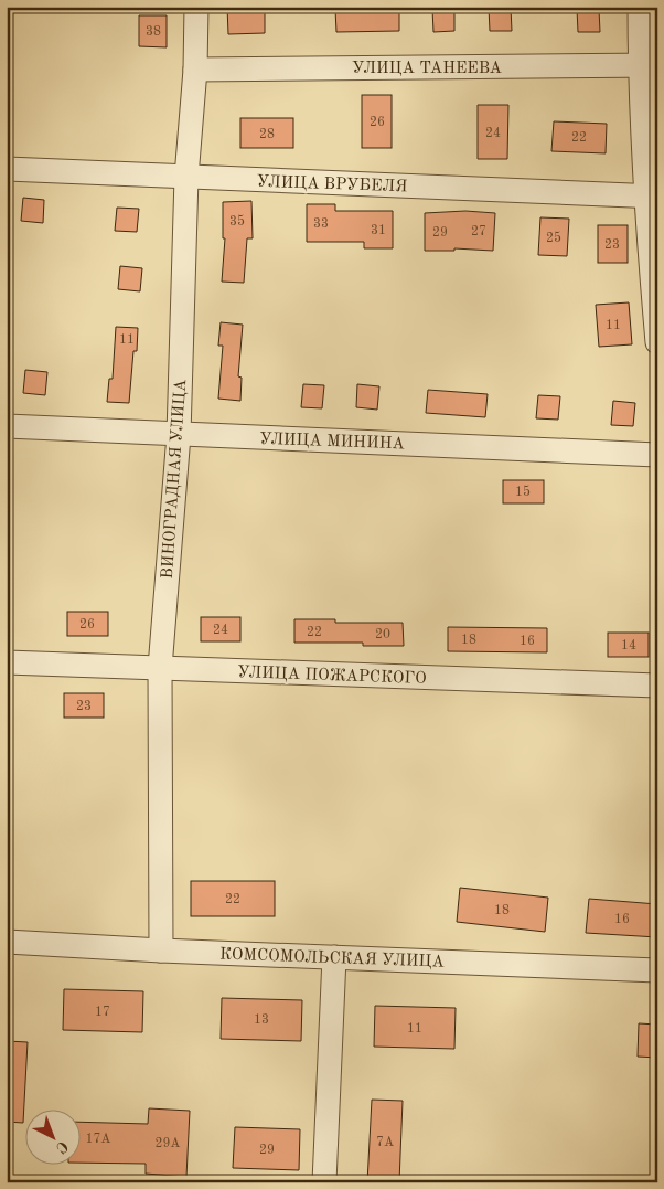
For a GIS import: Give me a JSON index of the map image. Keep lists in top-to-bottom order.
{
  "streets": {
    "street": [
      "УЛИЦА ТАНЕЕВА",
      "УЛИЦА ВРУБЕЛЯ",
      "УЛИЦА МИНИНА",
      "ВИНОГРАДНАЯ УЛИЦА",
      "УЛИЦА ПОЖАРСКОГО",
      "КОМСОМОЛЬСКАЯ УЛИЦА"
    ]
  },
  "crossings": [
    ["УЛИЦА ТАНЕЕВА", "ВИНОГРАДНАЯ УЛИЦА"],
    ["УЛИЦА ВРУБЕЛЯ", "ВИНОГРАДНАЯ УЛИЦА"],
    ["УЛИЦА МИНИНА", "ВИНОГРАДНАЯ УЛИЦА"],
    ["ВИНОГРАДНАЯ УЛИЦА", "УЛИЦА ПОЖАРСКОГО"],
    ["ВИНОГРАДНАЯ УЛИЦА", "КОМСОМОЛЬСКАЯ УЛИЦА"]
  ],
  "house_numbers": [
    "38",
    "26",
    "24",
    "28",
    "22",
    "35",
    "33",
    "31",
    "27",
    "29",
    "25",
    "23",
    "11",
    "11",
    "15",
    "26",
    "24",
    "22",
    "20",
    "18",
    "16",
    "14",
    "23",
    "22",
    "18",
    "16",
    "17",
    "13",
    "11",
    "17А",
    "7А",
    "29А",
    "29"
  ],
  "north": "bottom right"
}
